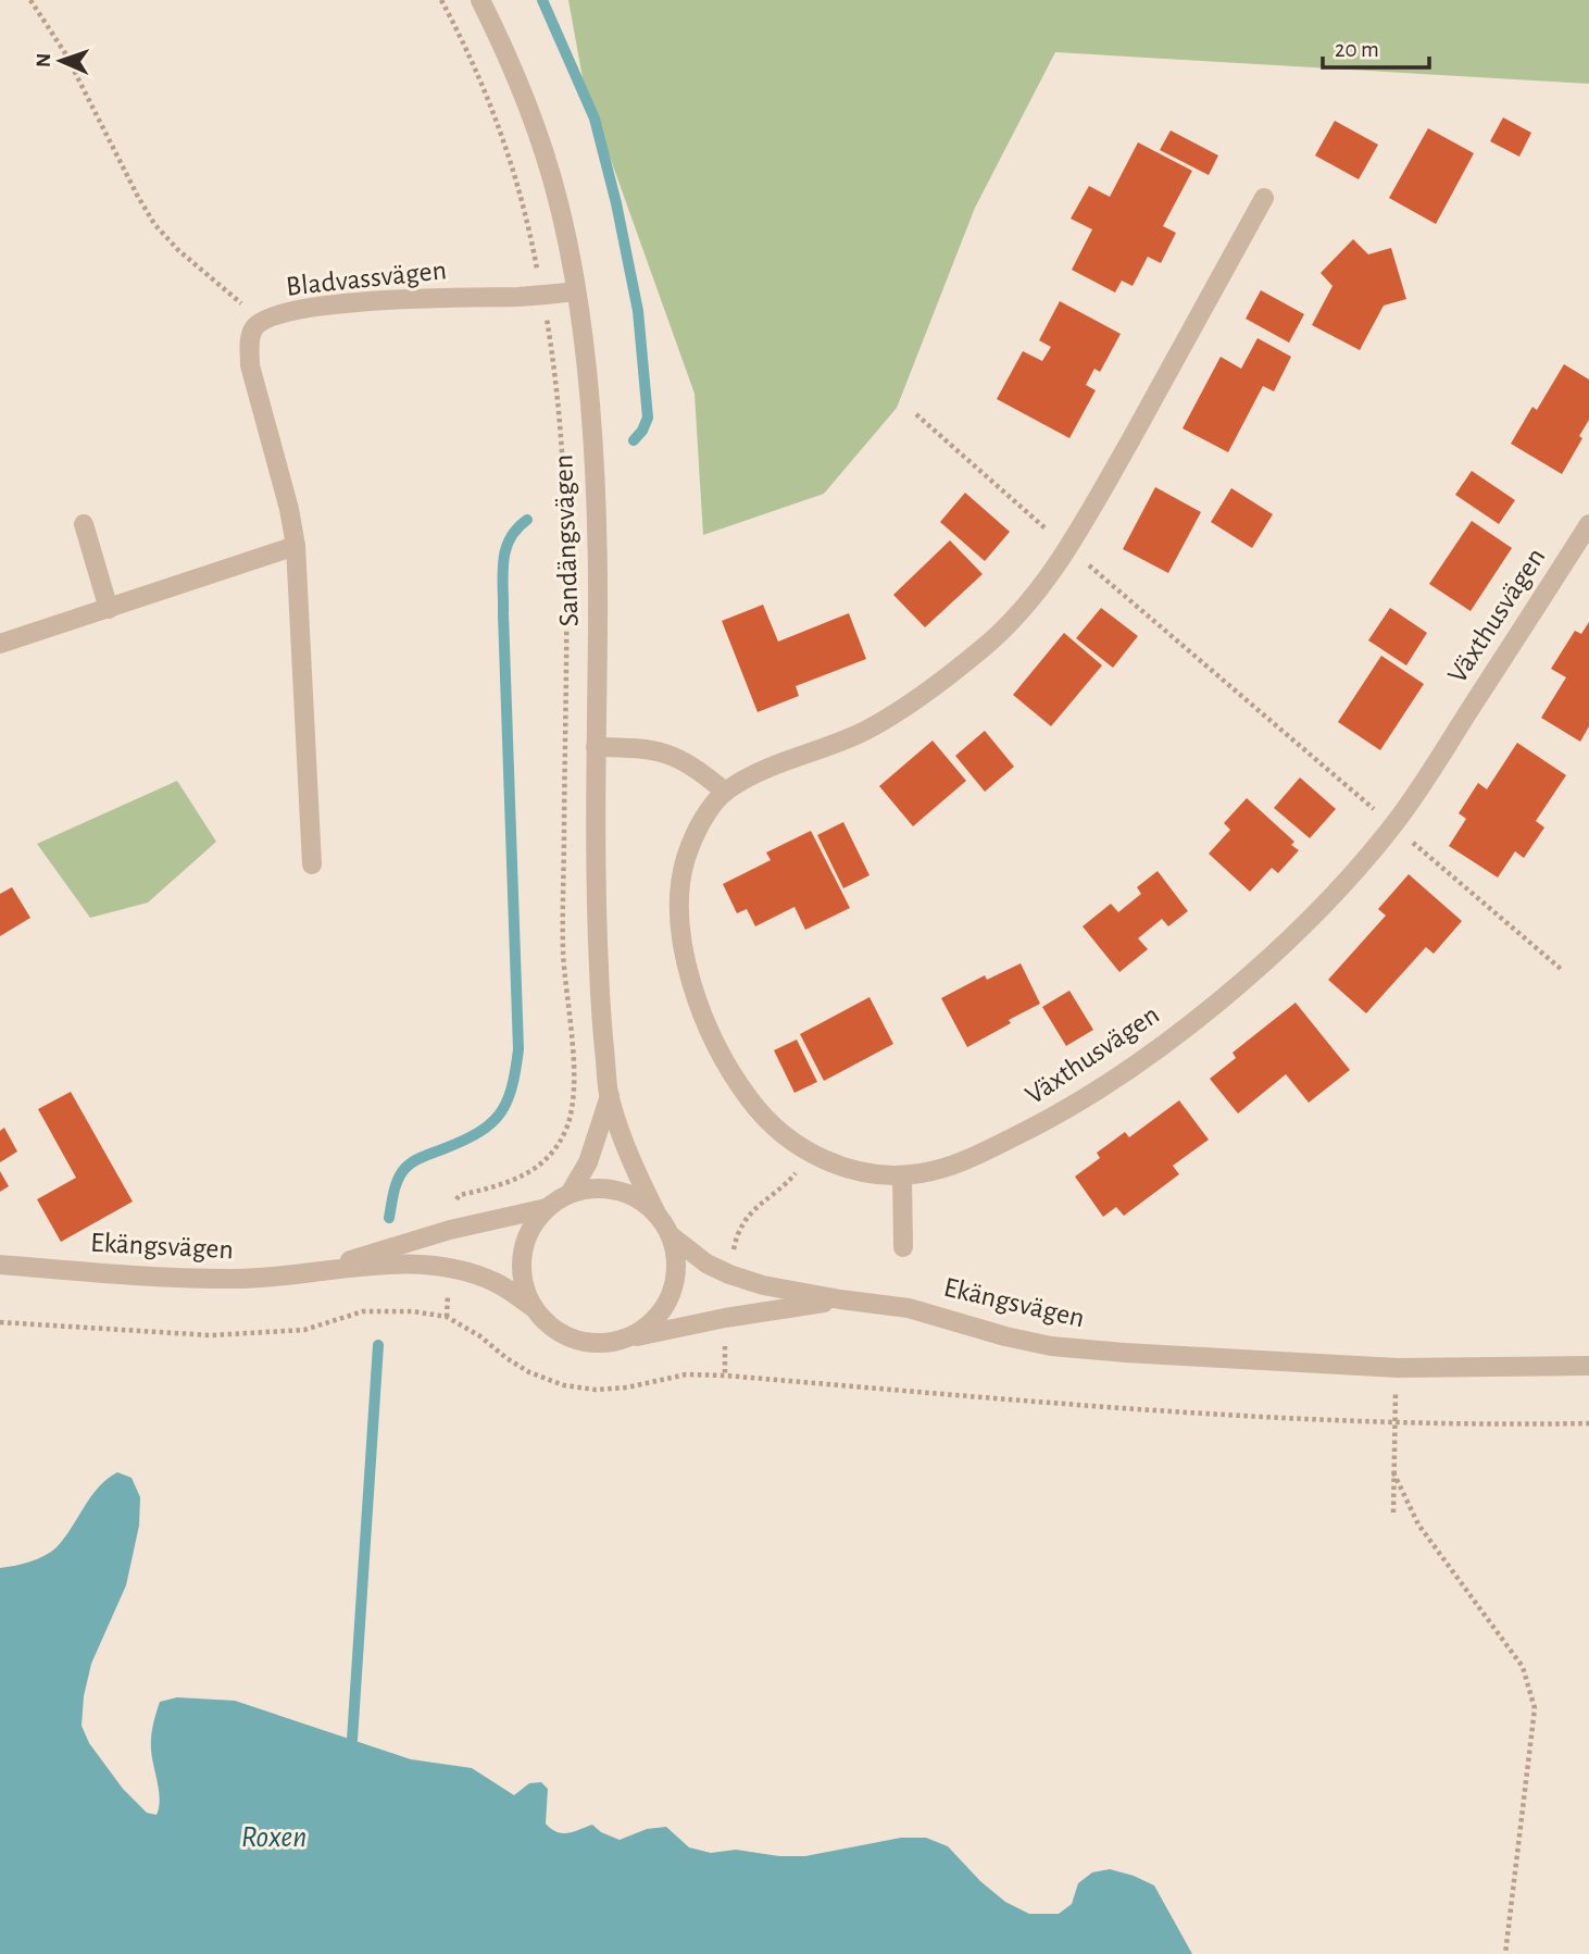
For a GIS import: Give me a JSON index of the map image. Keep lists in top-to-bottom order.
{
  "streets": {
    "street": [
      "Bladvassvägen",
      "Sandängsvägen",
      "Växthusvägen",
      "Ekängsvägen"
    ]
  },
  "crossings": [
    ["Bladvassvägen", "Sandängsvägen"],
    ["Sandängsvägen", "Ekängsvägen"]
  ],
  "water": ["Roxen"],
  "scale_bar": "20 m",
  "north": "left"
}
